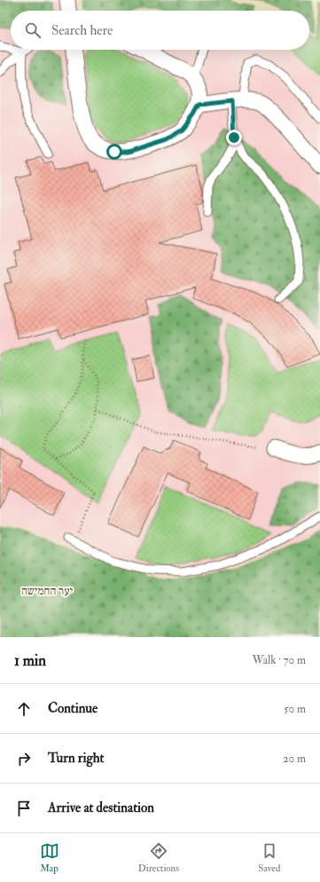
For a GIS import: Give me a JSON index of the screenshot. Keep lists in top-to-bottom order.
{
  "parks": ["יער החמישה"],
  "page": {
    "search": "Search here",
    "heading": ["1 min", "Walk · 70 m"],
    "list": [
      ["Continue", "50 m"],
      ["Turn right", "20 m"],
      "Arrive at destination"
    ],
    "nav": ["Map", "Directions", "Saved"]
  }
}
